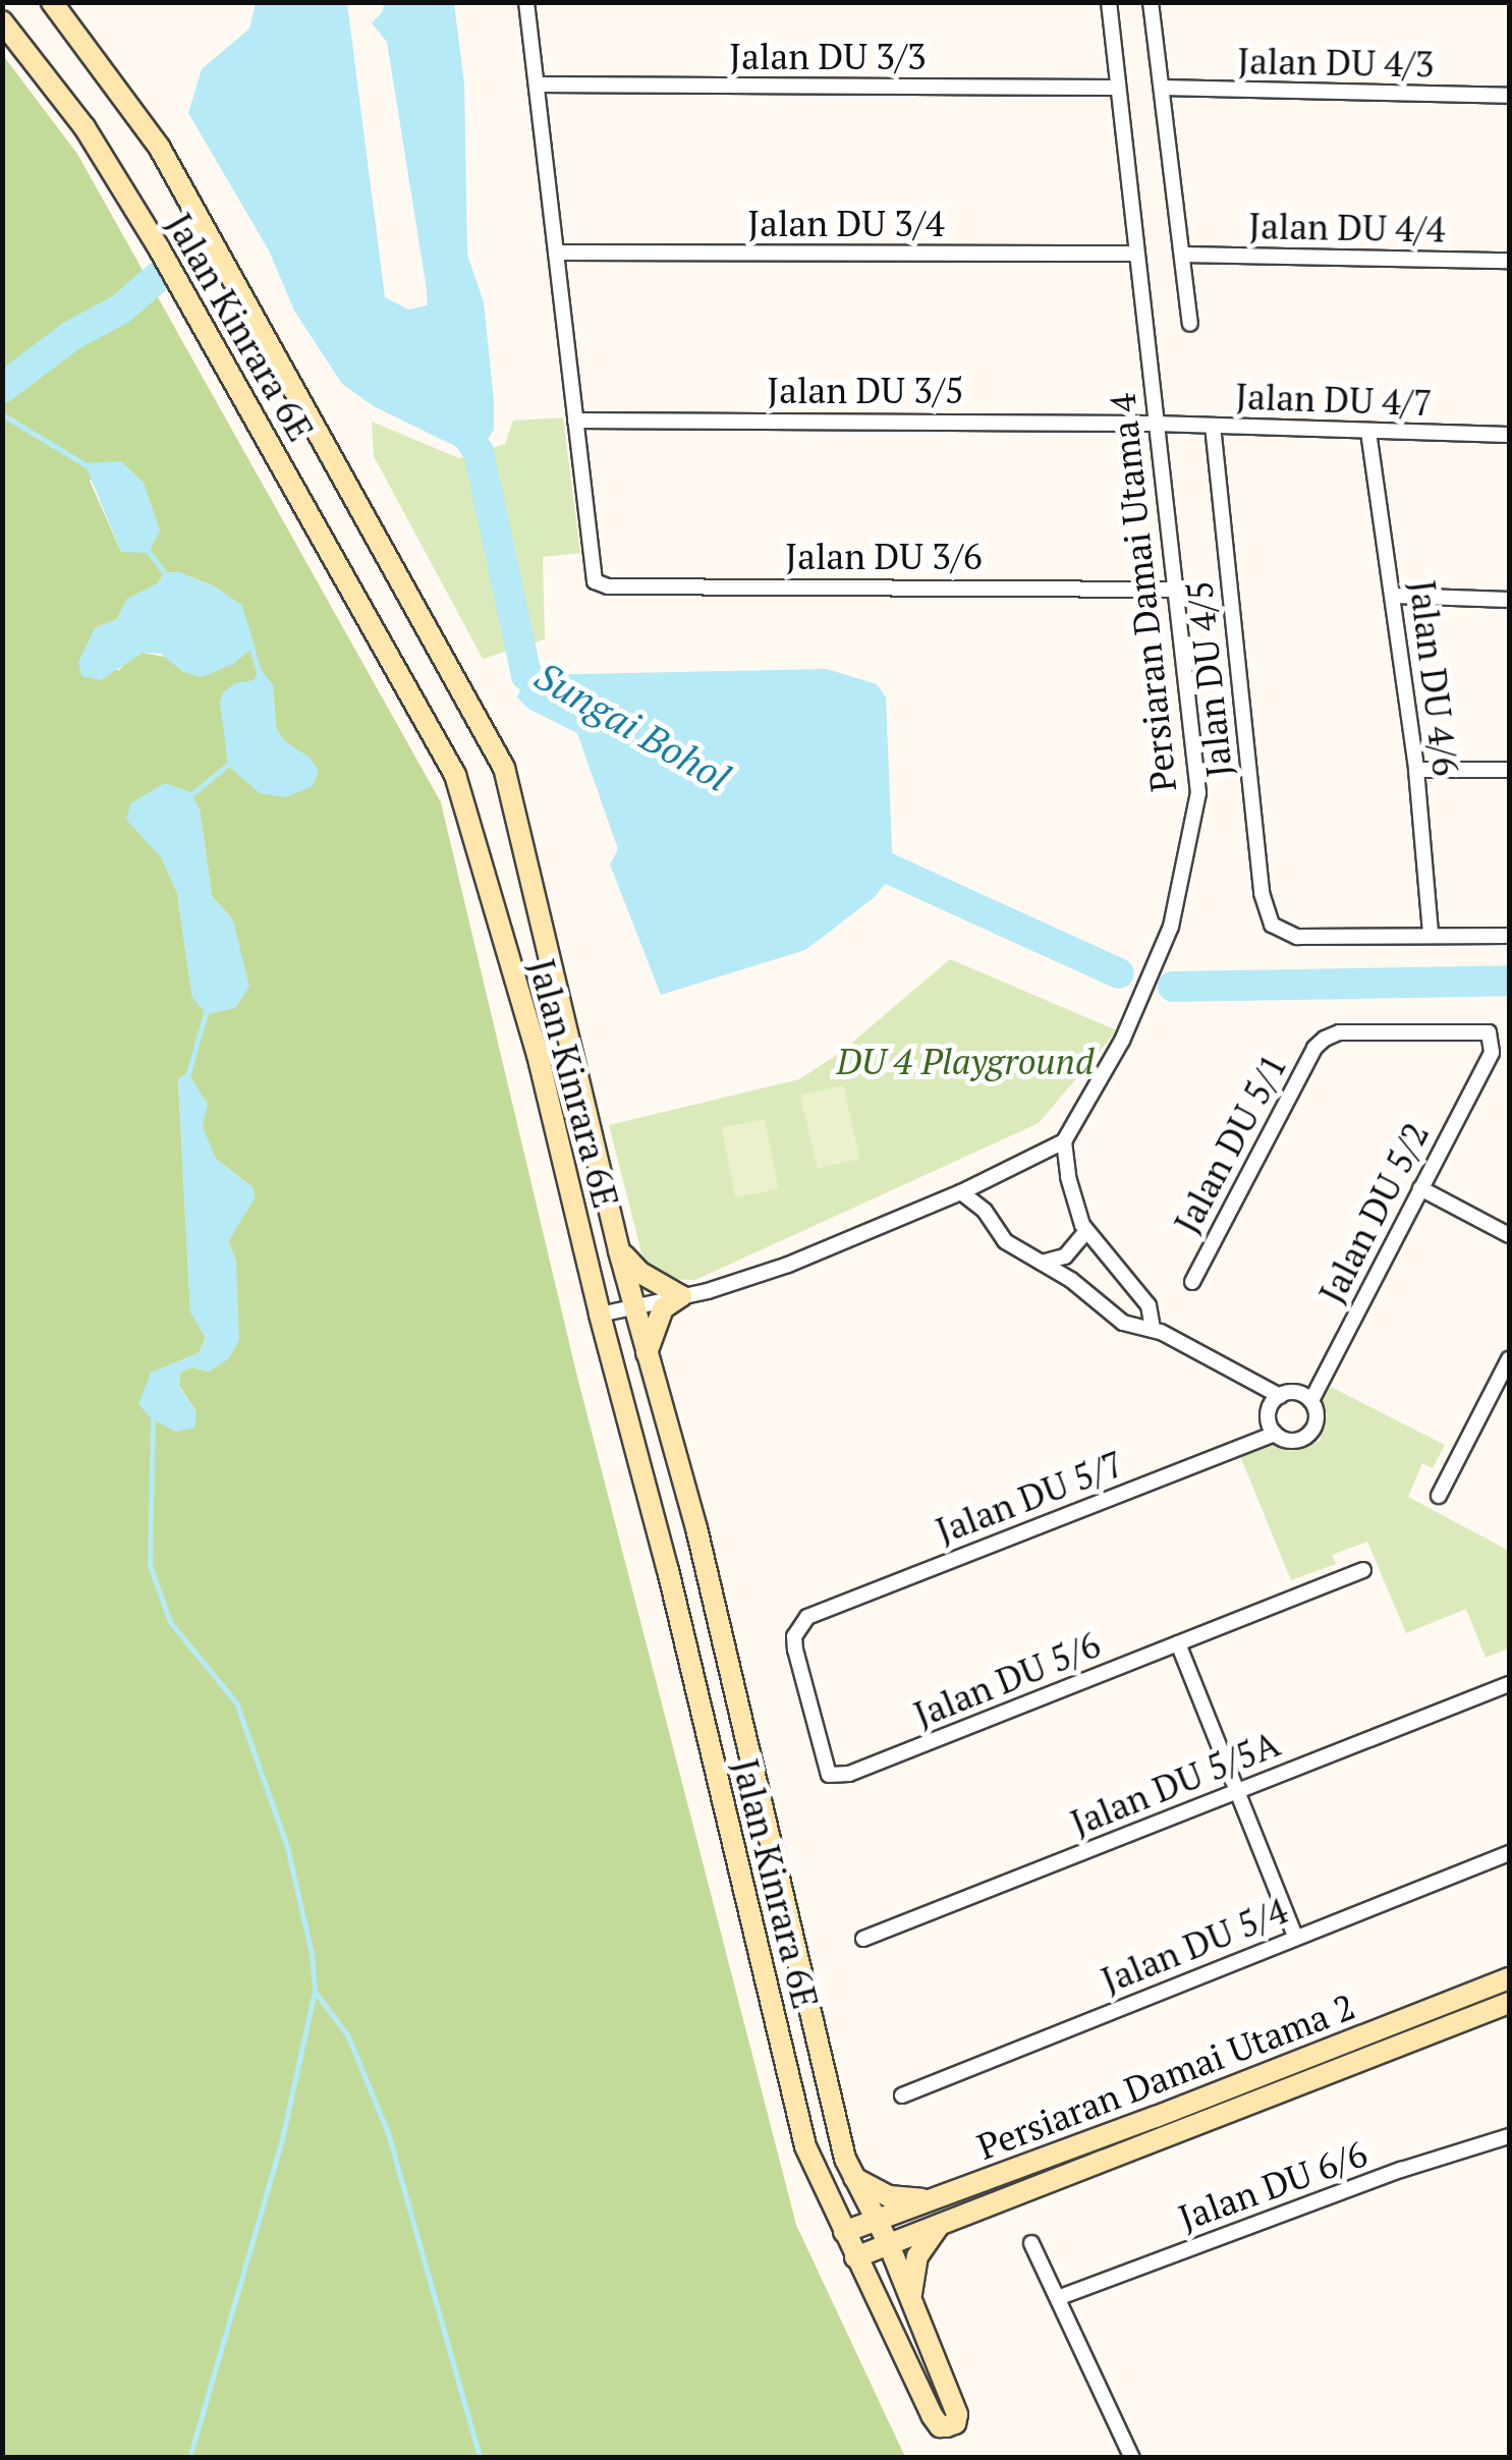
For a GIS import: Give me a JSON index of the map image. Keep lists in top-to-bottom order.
{
  "streets": {
    "street": [
      "Jalan DU 3/3",
      "Jalan DU 4/3",
      "Jalan DU 3/4",
      "Jalan DU 4/4",
      "Jalan Kinrara 6E",
      "Jalan DU 3/5",
      "Jalan DU 4/7",
      "Jalan DU 3/6",
      "Persiaran Damai Utama 4",
      "Jalan DU 4/6",
      "Jalan DU 4/5",
      "Jalan DU 5/1",
      "Jalan DU 5/2",
      "Jalan DU 5/7",
      "Jalan DU 5/6",
      "Jalan DU 5/5A",
      "Jalan DU 5/4",
      "Persiaran Damai Utama 2",
      "Jalan DU 6/6"
    ]
  },
  "crossings": [
    ["Jalan DU 3/3", "Persiaran Damai Utama 4"],
    ["Jalan DU 3/4", "Persiaran Damai Utama 4"],
    ["Jalan Kinrara 6E", "Persiaran Damai Utama 2"],
    ["Jalan DU 3/5", "Jalan DU 4/7"],
    ["Jalan DU 3/5", "Jalan DU 3/6"],
    ["Jalan DU 3/5", "Persiaran Damai Utama 4"],
    ["Jalan DU 4/7", "Persiaran Damai Utama 4"],
    ["Jalan DU 4/7", "Jalan DU 4/6"],
    ["Jalan DU 4/7", "Jalan DU 4/5"],
    ["Jalan DU 3/6", "Persiaran Damai Utama 4"],
    ["Jalan DU 4/6", "Jalan DU 4/5"],
    ["Jalan DU 5/1", "Jalan DU 5/2"],
    ["Jalan DU 5/2", "Jalan DU 5/7"],
    ["Jalan DU 5/7", "Jalan DU 5/6"]
  ],
  "water": ["Sungai Bohol"],
  "parks": ["DU 4 Playground"]
}
